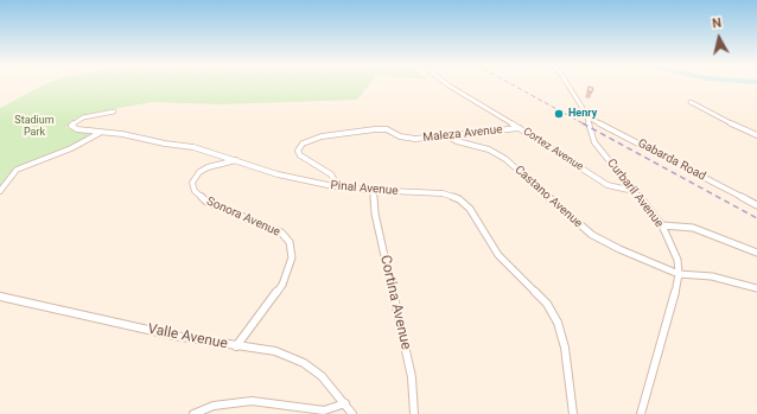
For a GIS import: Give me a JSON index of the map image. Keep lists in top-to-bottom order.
{
  "streets": {
    "street": [
      "Maleza Avenue",
      "Cortez Avenue",
      "Gabarda Road",
      "Pinal Avenue",
      "Curbaril Avenue",
      "Castano Avenue",
      "Sonora Avenue",
      "Cortina Avenue",
      "Valle Avenue"
    ]
  },
  "crossings": [
    ["Maleza Avenue", "Cortez Avenue"],
    ["Maleza Avenue", "Pinal Avenue"],
    ["Maleza Avenue", "Castano Avenue"],
    ["Cortez Avenue", "Curbaril Avenue"],
    ["Gabarda Road", "Curbaril Avenue"],
    ["Pinal Avenue", "Sonora Avenue"],
    ["Pinal Avenue", "Cortina Avenue"],
    ["Curbaril Avenue", "Castano Avenue"],
    ["Sonora Avenue", "Valle Avenue"]
  ],
  "parks": ["Stadium Park"],
  "places": ["Henry"],
  "north": "top"
}
